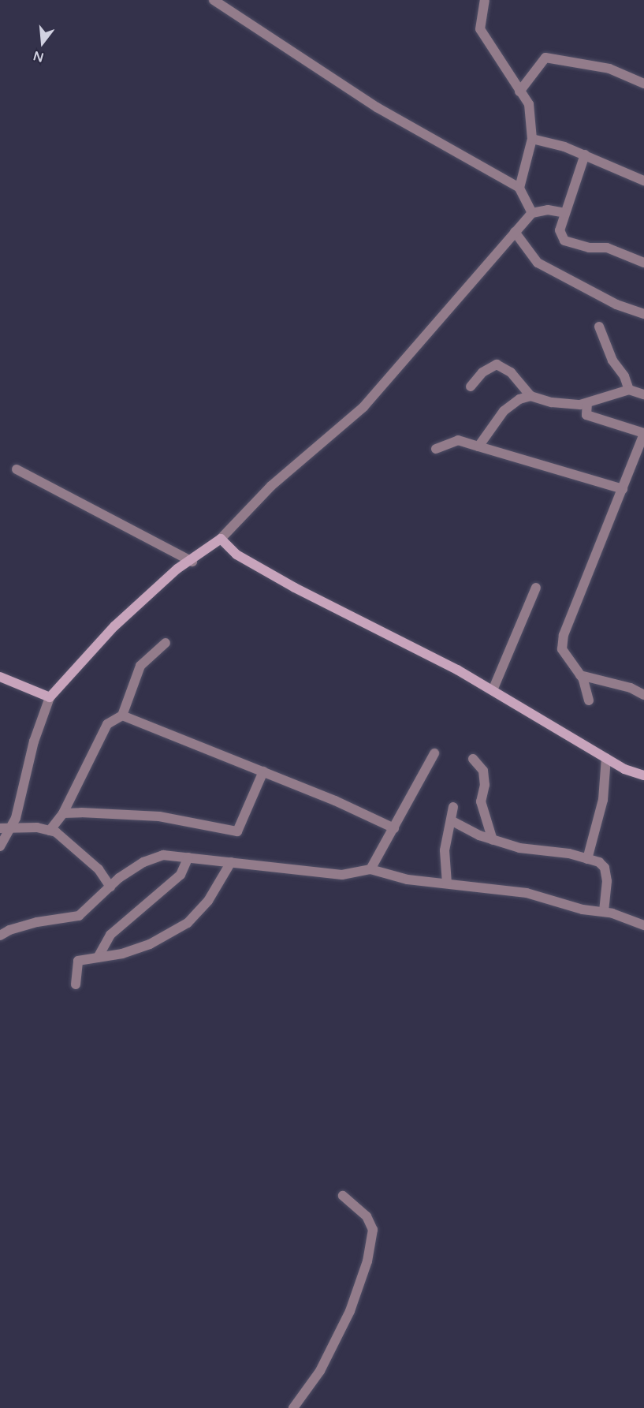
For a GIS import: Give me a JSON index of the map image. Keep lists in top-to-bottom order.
{
  "north": "bottom"
}
